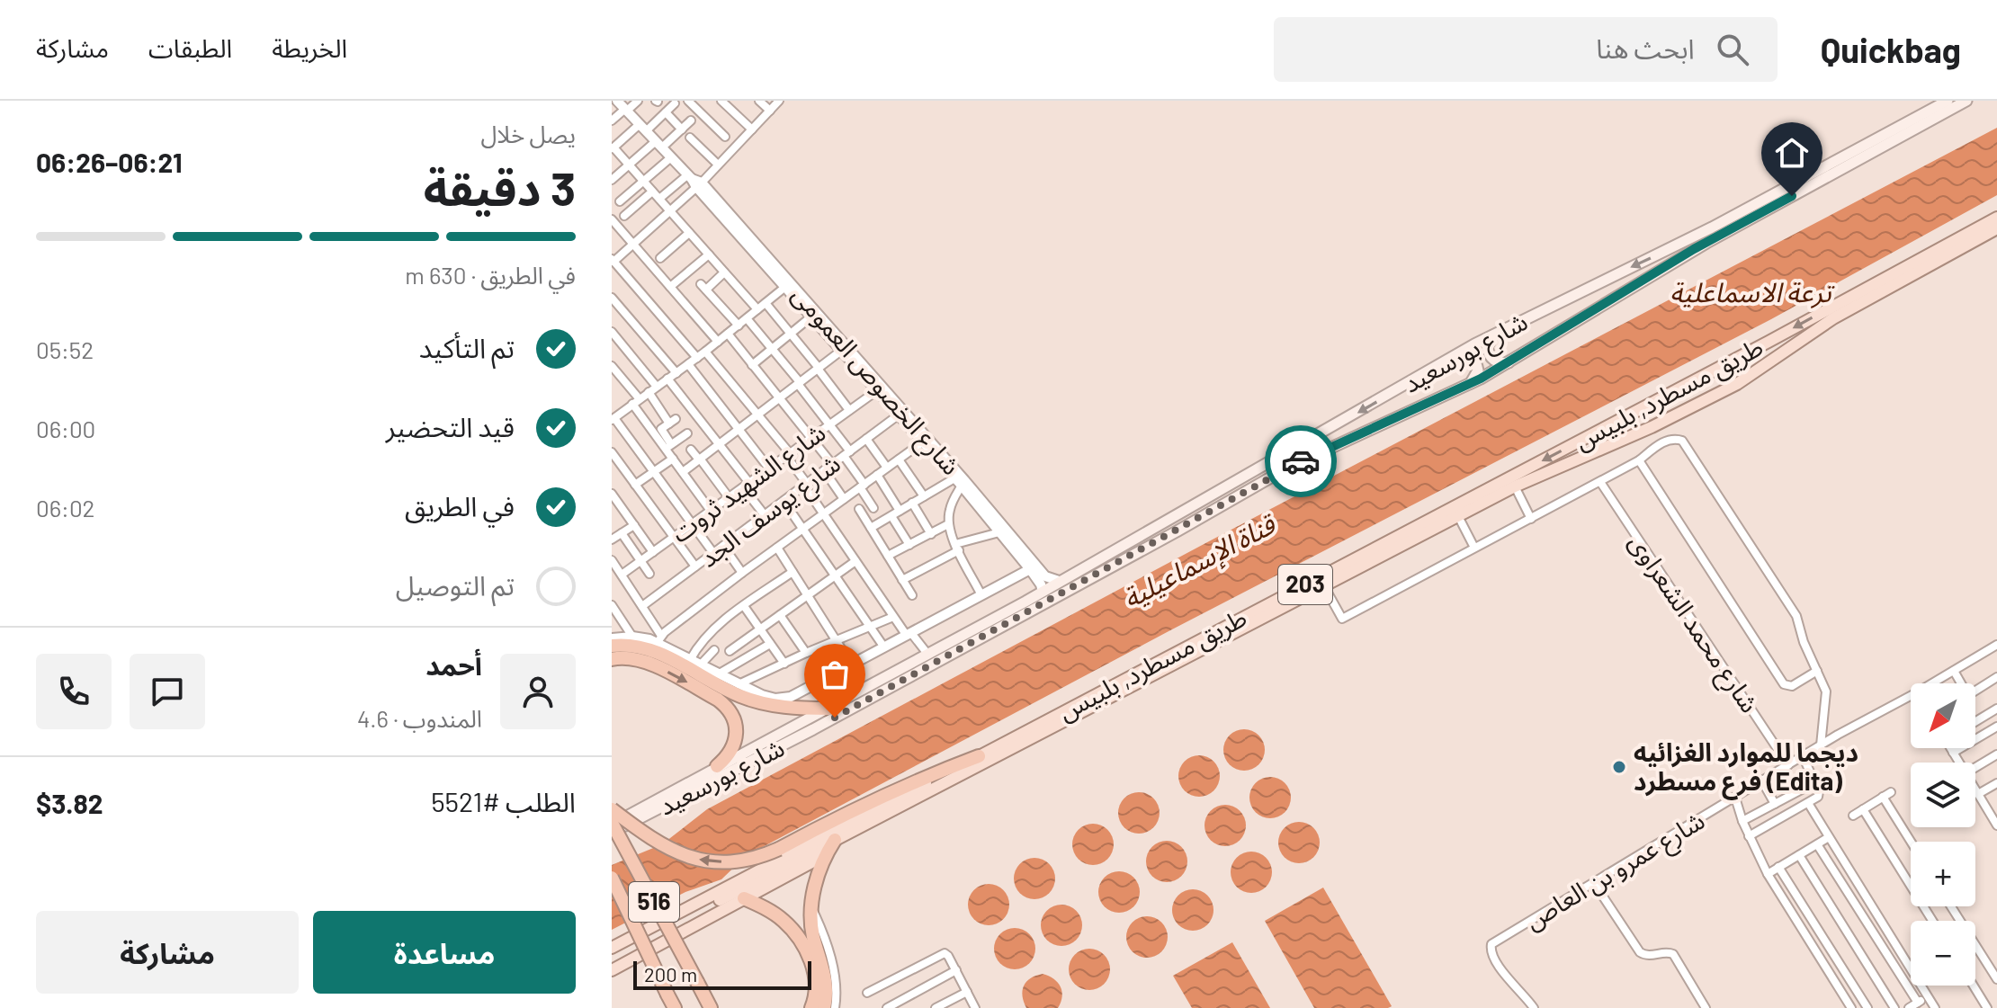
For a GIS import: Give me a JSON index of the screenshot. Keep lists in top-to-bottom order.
{
  "streets": {
    "highway": ["516"],
    "main road": ["شارع بورسعيد", "طريق مسطرد, بلبيس", "203"],
    "street": [
      "شارع الخصوص العمومى",
      "شارع الشهيد ثروت",
      "شارع يوسف الجد",
      "شارع محمد الشعراوى",
      "شارع عمرو بن العاص"
    ]
  },
  "crossings": [
    ["شارع بورسعيد", "شارع الخصوص العمومى"],
    ["شارع بورسعيد", "516"],
    ["شارع الخصوص العمومى", "شارع الشهيد ثروت"],
    ["شارع الخصوص العمومى", "شارع يوسف الجد"],
    ["شارع محمد الشعراوى", "شارع عمرو بن العاص"]
  ],
  "water": ["ترعة الاسماعلية", "قناة الإسماعيلية"],
  "places": ["ديجما للموارد الغزائيه فرع مسطرد (Edita)"],
  "scale_bar": "200 m",
  "north": "bottom left",
  "page": {
    "header": "Quickbag",
    "search": "ابحث هنا",
    "nav": ["الخريطة", "الطبقات", "مشاركة"],
    "heading": ["3 دقيقة", "يصل خلال", "06:21–06:26"],
    "panel": [
      "أحمد",
      "المندوب · 4.6",
      "الطلب #5521",
      "$3.82"
    ],
    "bar": "في الطريق · 630 m",
    "list": [
      ["تم التأكيد", "05:52"],
      ["قيد التحضير", "06:00"],
      ["في الطريق", "06:02"],
      "تم التوصيل"
    ],
    "map_buttons": ["+", "−"],
    "buttons": ["مساعدة", "مشاركة"],
    "scale": "200 m"
  }
}
